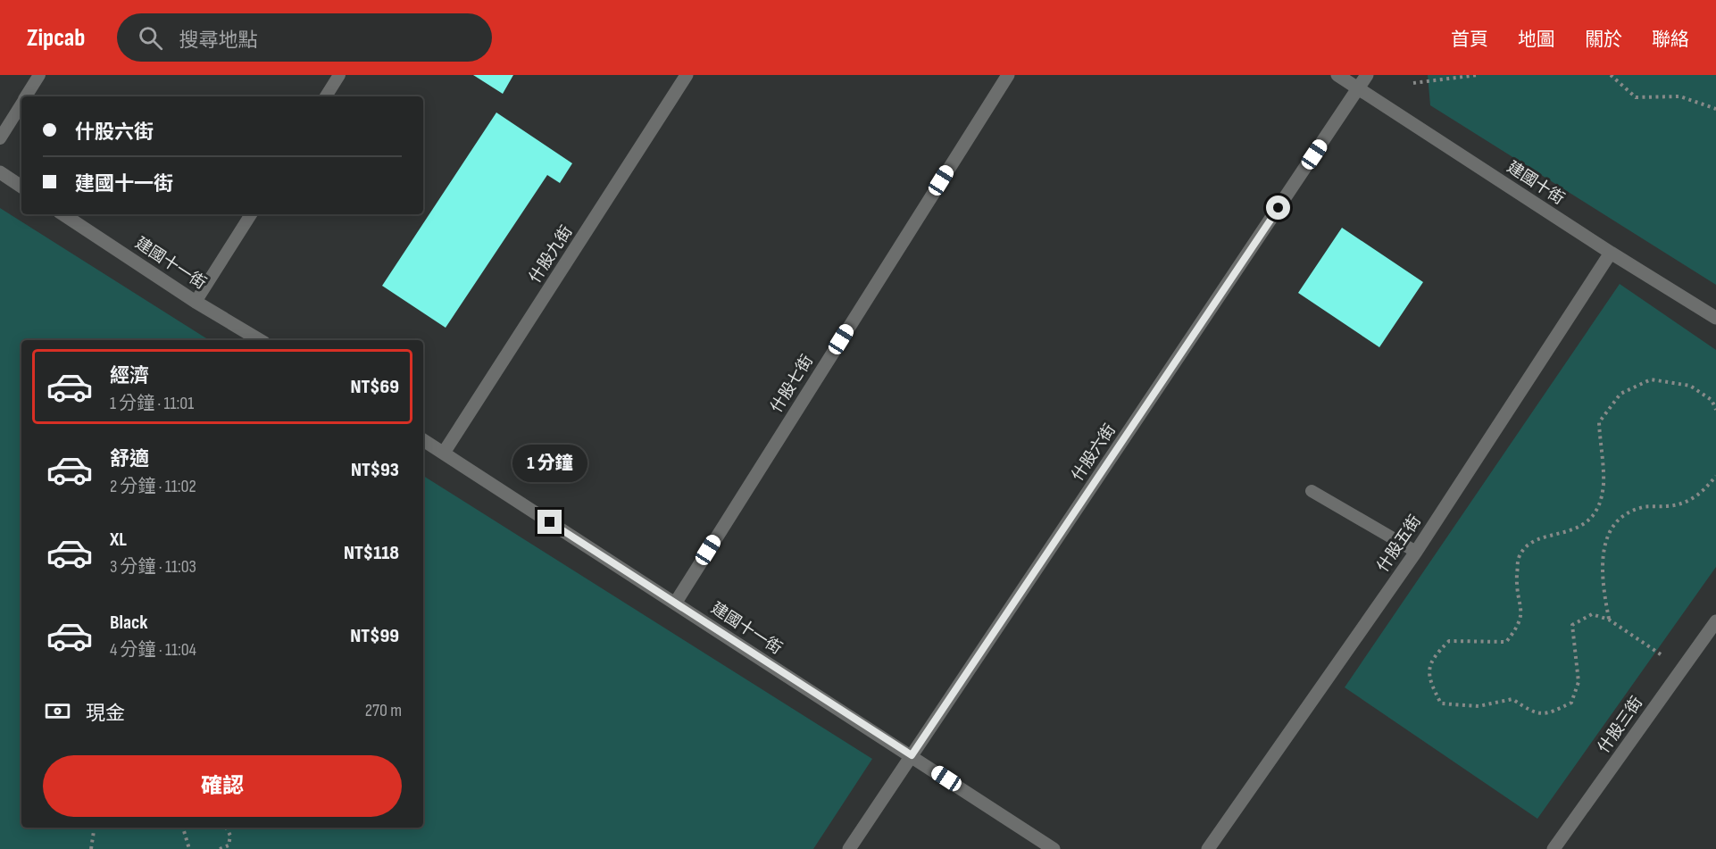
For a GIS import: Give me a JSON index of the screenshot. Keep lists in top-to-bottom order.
{
  "streets": {
    "street": [
      "建國十街",
      "什股九街",
      "建國十一街",
      "什股七街",
      "什股六街",
      "什股五街",
      "什股三街"
    ]
  },
  "crossings": [
    ["建國十街", "什股六街"],
    ["建國十街", "什股五街"],
    ["什股九街", "建國十一街"],
    ["建國十一街", "什股七街"],
    ["建國十一街", "什股六街"]
  ],
  "page": {
    "header": "Zipcab",
    "search": "搜尋地點",
    "nav": [
      "首頁",
      "地圖",
      "關於",
      "聯絡"
    ],
    "banner": ["什股六街", "建國十一街"],
    "list": [
      {
        "name": "經濟",
        "note": "1 分鐘 · 11:01",
        "value": "NT$69"
      },
      {
        "name": "舒適",
        "note": "2 分鐘 · 11:02",
        "value": "NT$93"
      },
      {
        "name": "XL",
        "note": "3 分鐘 · 11:03",
        "value": "NT$118"
      },
      {
        "name": "Black",
        "note": "4 分鐘 · 11:04",
        "value": "NT$99"
      }
    ],
    "bubble": "1 分鐘",
    "pay": ["現金", "270 m"],
    "buttons": "確認"
  }
}
